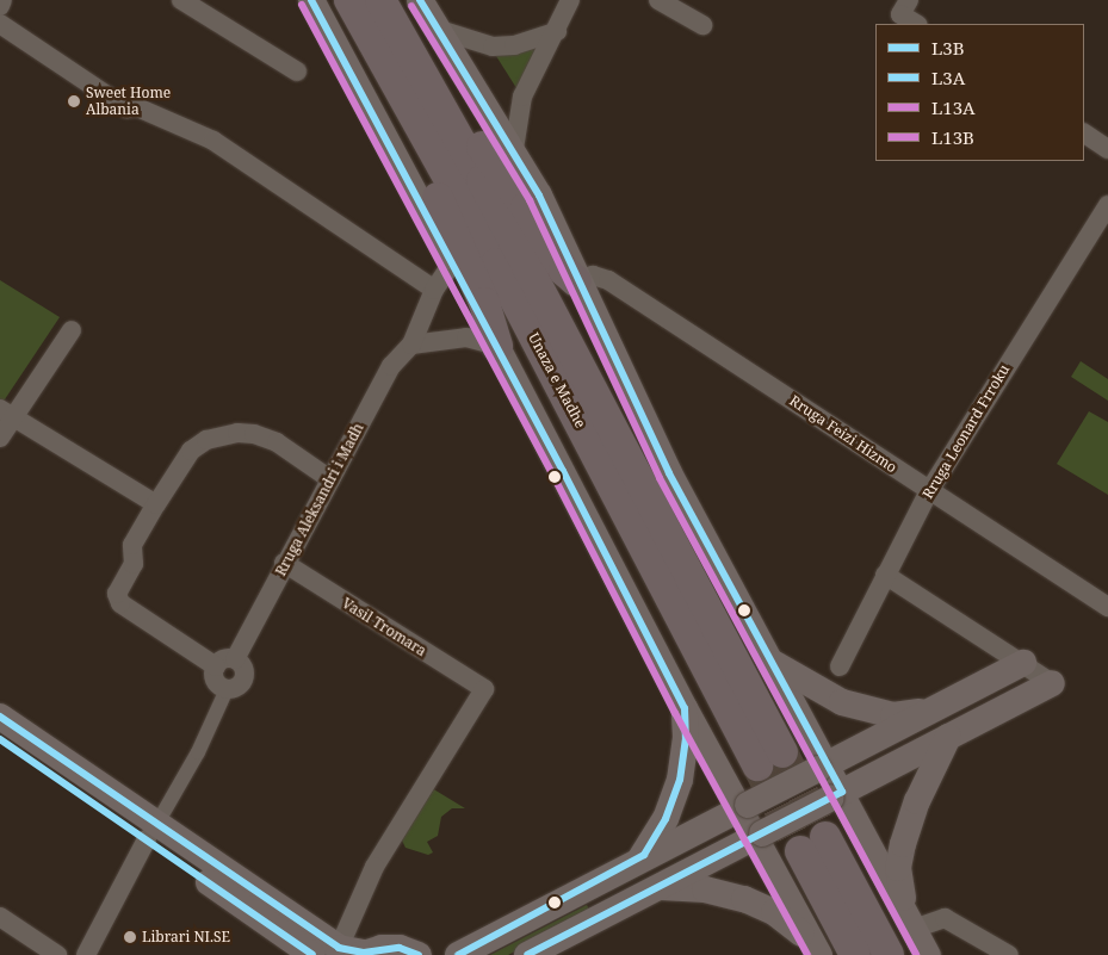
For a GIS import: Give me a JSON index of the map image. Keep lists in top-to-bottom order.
{
  "streets": {
    "highway": ["Unaza e Madhe"],
    "street": [
      "Rruga Leonard Frroku",
      "Rruga Feizi Hizmo",
      "Rruga Aleksandri i Madh",
      "Vasil Tromara"
    ]
  },
  "crossings": [
    ["Rruga Leonard Frroku", "Rruga Feizi Hizmo"],
    ["Rruga Aleksandri i Madh", "Vasil Tromara"]
  ],
  "places": ["Sweet Home Albania", "Librari NI.SE"],
  "lines": [
    "transit line L3B",
    "transit line L3A",
    "transit line L13B",
    "transit line L13A"
  ],
  "legend": [
    "L3B",
    "L3A",
    "L13A",
    "L13B"
  ]
}
